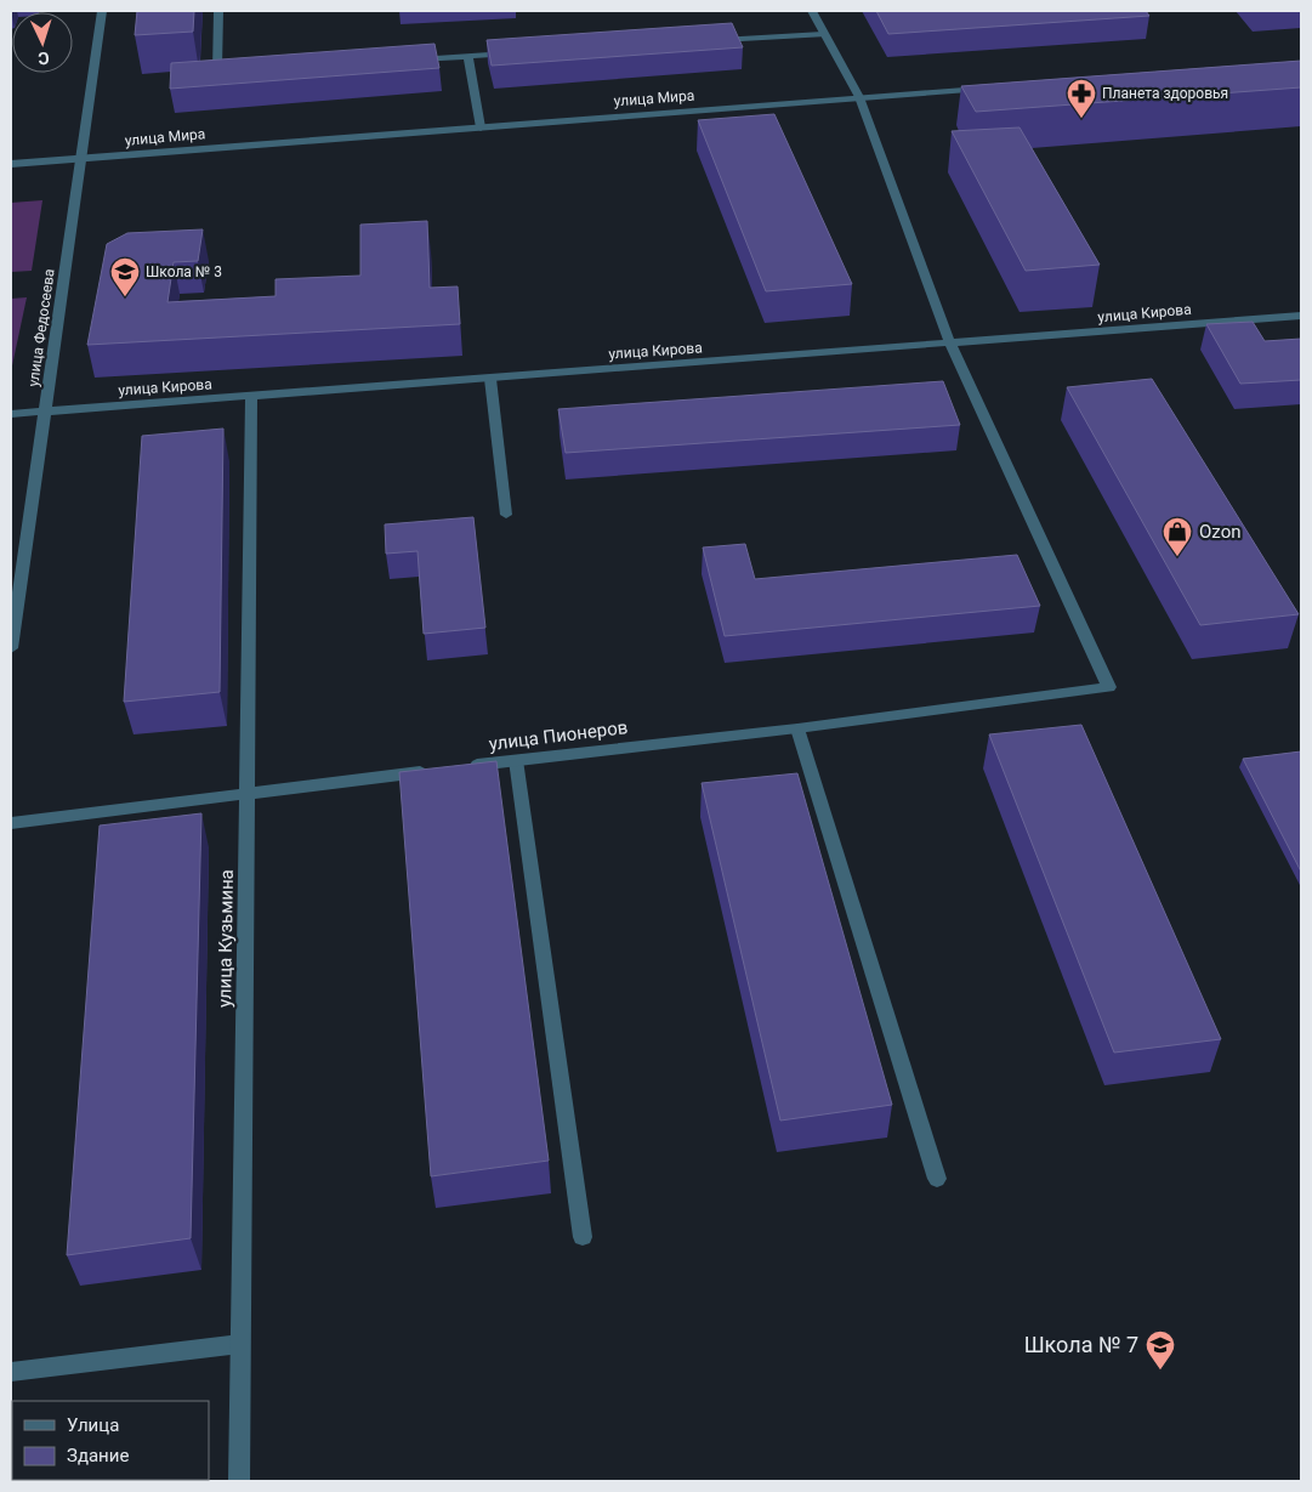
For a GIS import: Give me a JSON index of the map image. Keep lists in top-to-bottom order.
{
  "streets": {
    "street": [
      "улица Мира",
      "улица Кирова",
      "улица Федосеева",
      "улица Пионеров",
      "улица Кузьмина"
    ]
  },
  "crossings": [
    ["улица Мира", "улица Федосеева"],
    ["улица Кирова", "улица Федосеева"],
    ["улица Кирова", "улица Пионеров"],
    ["улица Кирова", "улица Кузьмина"]
  ],
  "places": {
    "pharmacy": ["Планета здоровья"],
    "school or university": ["Школа № 3", "Школа № 7"],
    "shop": ["Ozon"]
  },
  "legend": ["Улица", "Здание"],
  "north": "bottom"
}
